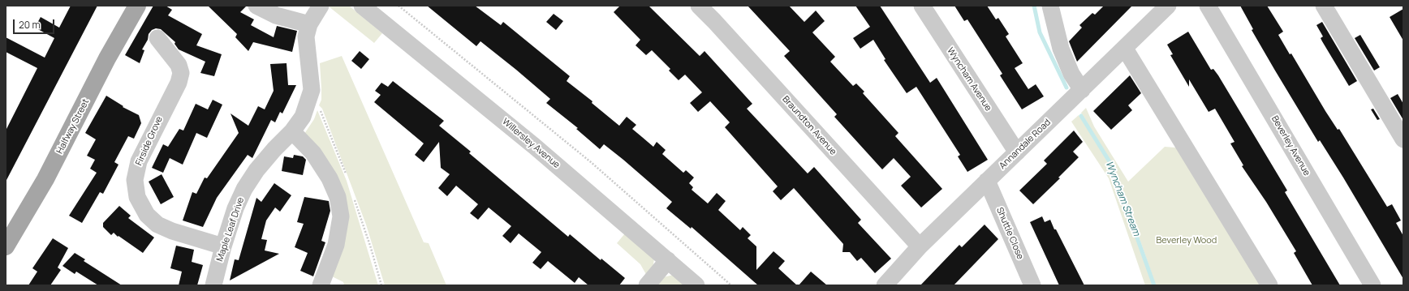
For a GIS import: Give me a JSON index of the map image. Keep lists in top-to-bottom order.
{
  "streets": {
    "main road": ["Halfway Street"],
    "street": [
      "Wyncham Avenue",
      "Braundton Avenue",
      "Firside Grove",
      "Willersley Avenue",
      "Annandale Road",
      "Beverley Avenue",
      "Maple Leaf Drive",
      "Shuttle Close"
    ]
  },
  "crossings": [
    ["Wyncham Avenue", "Annandale Road"],
    ["Braundton Avenue", "Annandale Road"],
    ["Firside Grove", "Maple Leaf Drive"],
    ["Annandale Road", "Shuttle Close"]
  ],
  "water": ["Wyncham Stream"],
  "parks": ["Beverley Wood"],
  "scale_bar": "20 m"
}
